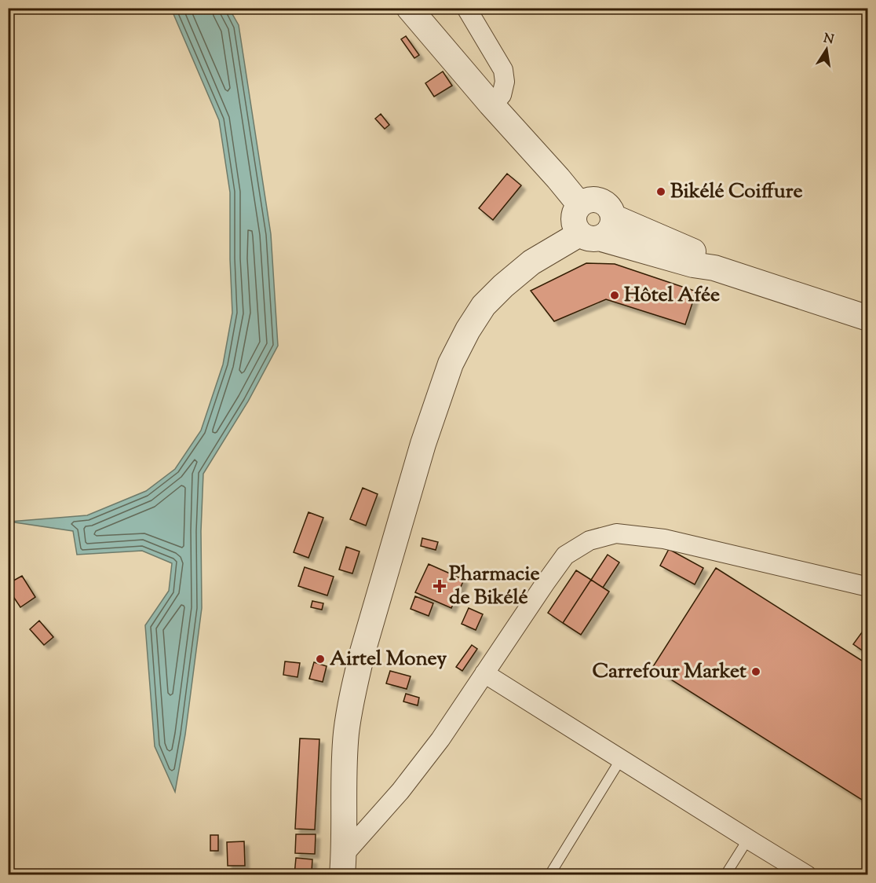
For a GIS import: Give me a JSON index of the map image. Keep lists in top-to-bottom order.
{
  "places": {
    "other": [
      "Bikélé Coiffure",
      "Hôtel Afée",
      "Airtel Money",
      "Carrefour Market"
    ],
    "health": ["Pharmacie de Bikélé"]
  },
  "north": "top"
}
